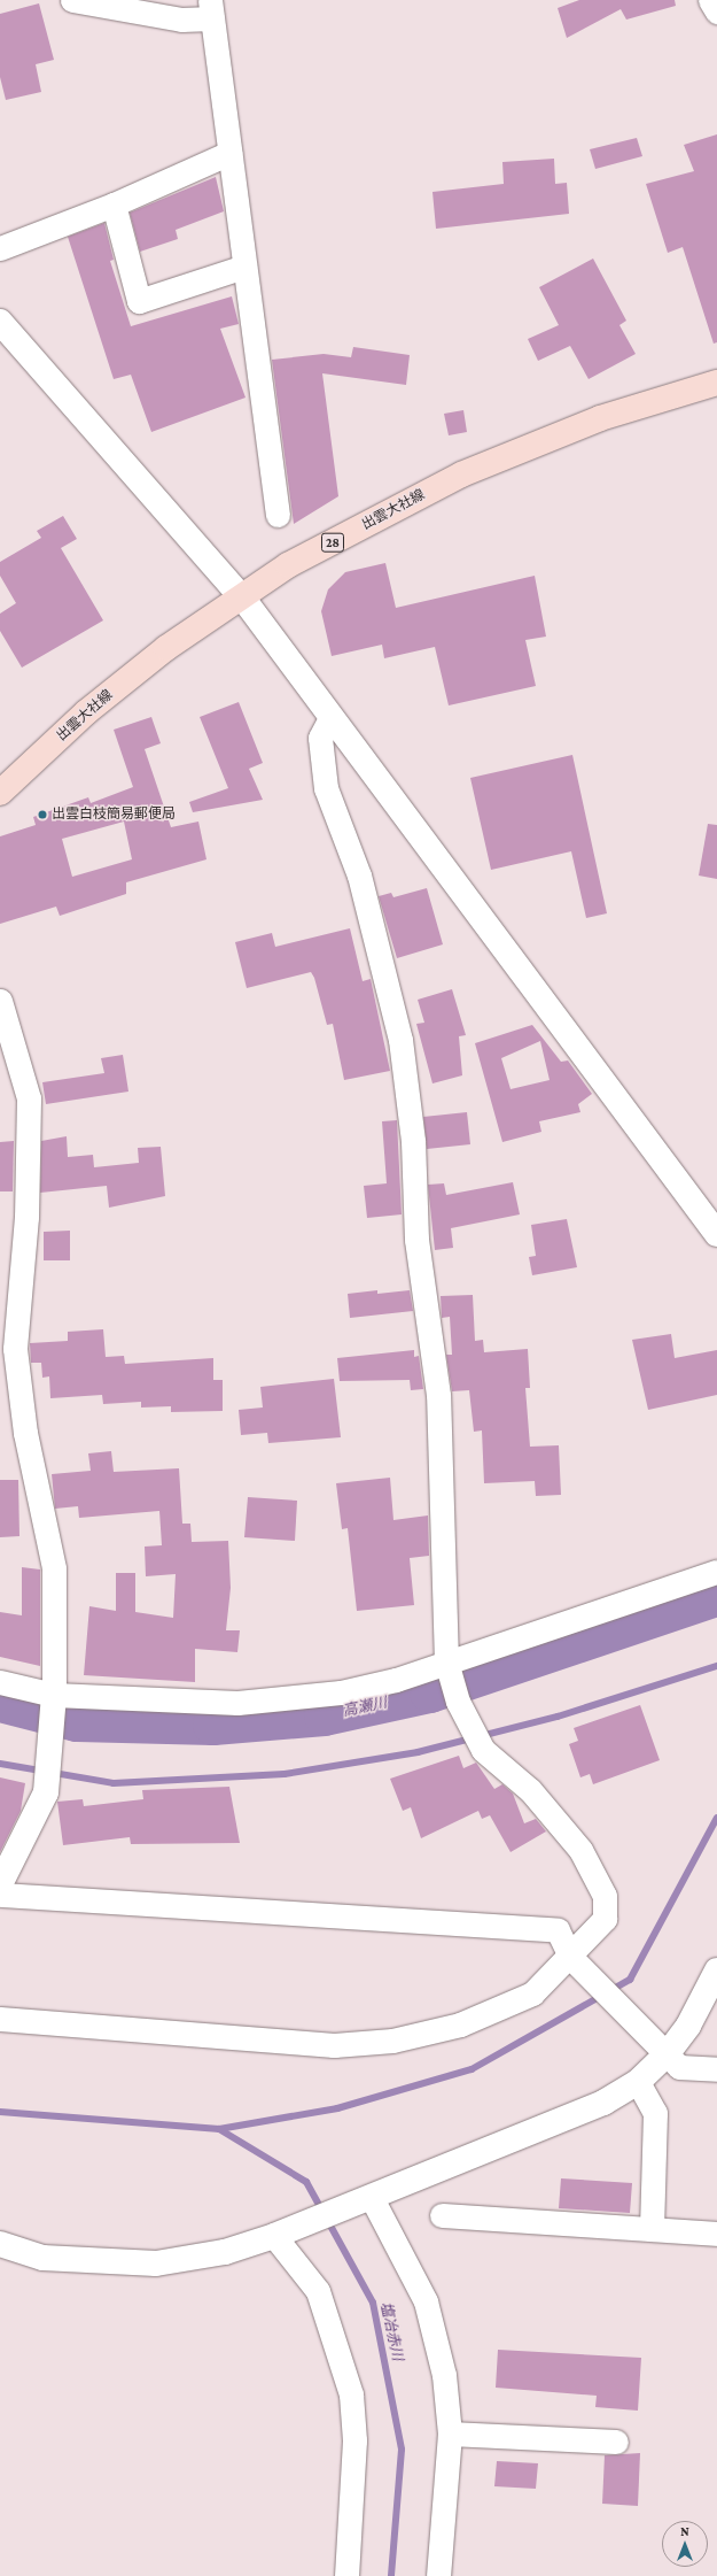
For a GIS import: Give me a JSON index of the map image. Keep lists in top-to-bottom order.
{
  "streets": {
    "main road": ["出雲大社線", "28"]
  },
  "water": ["高瀬川", "塩冶赤川"],
  "places": ["出雲白枝簡易郵便局"],
  "north": "top"
}
